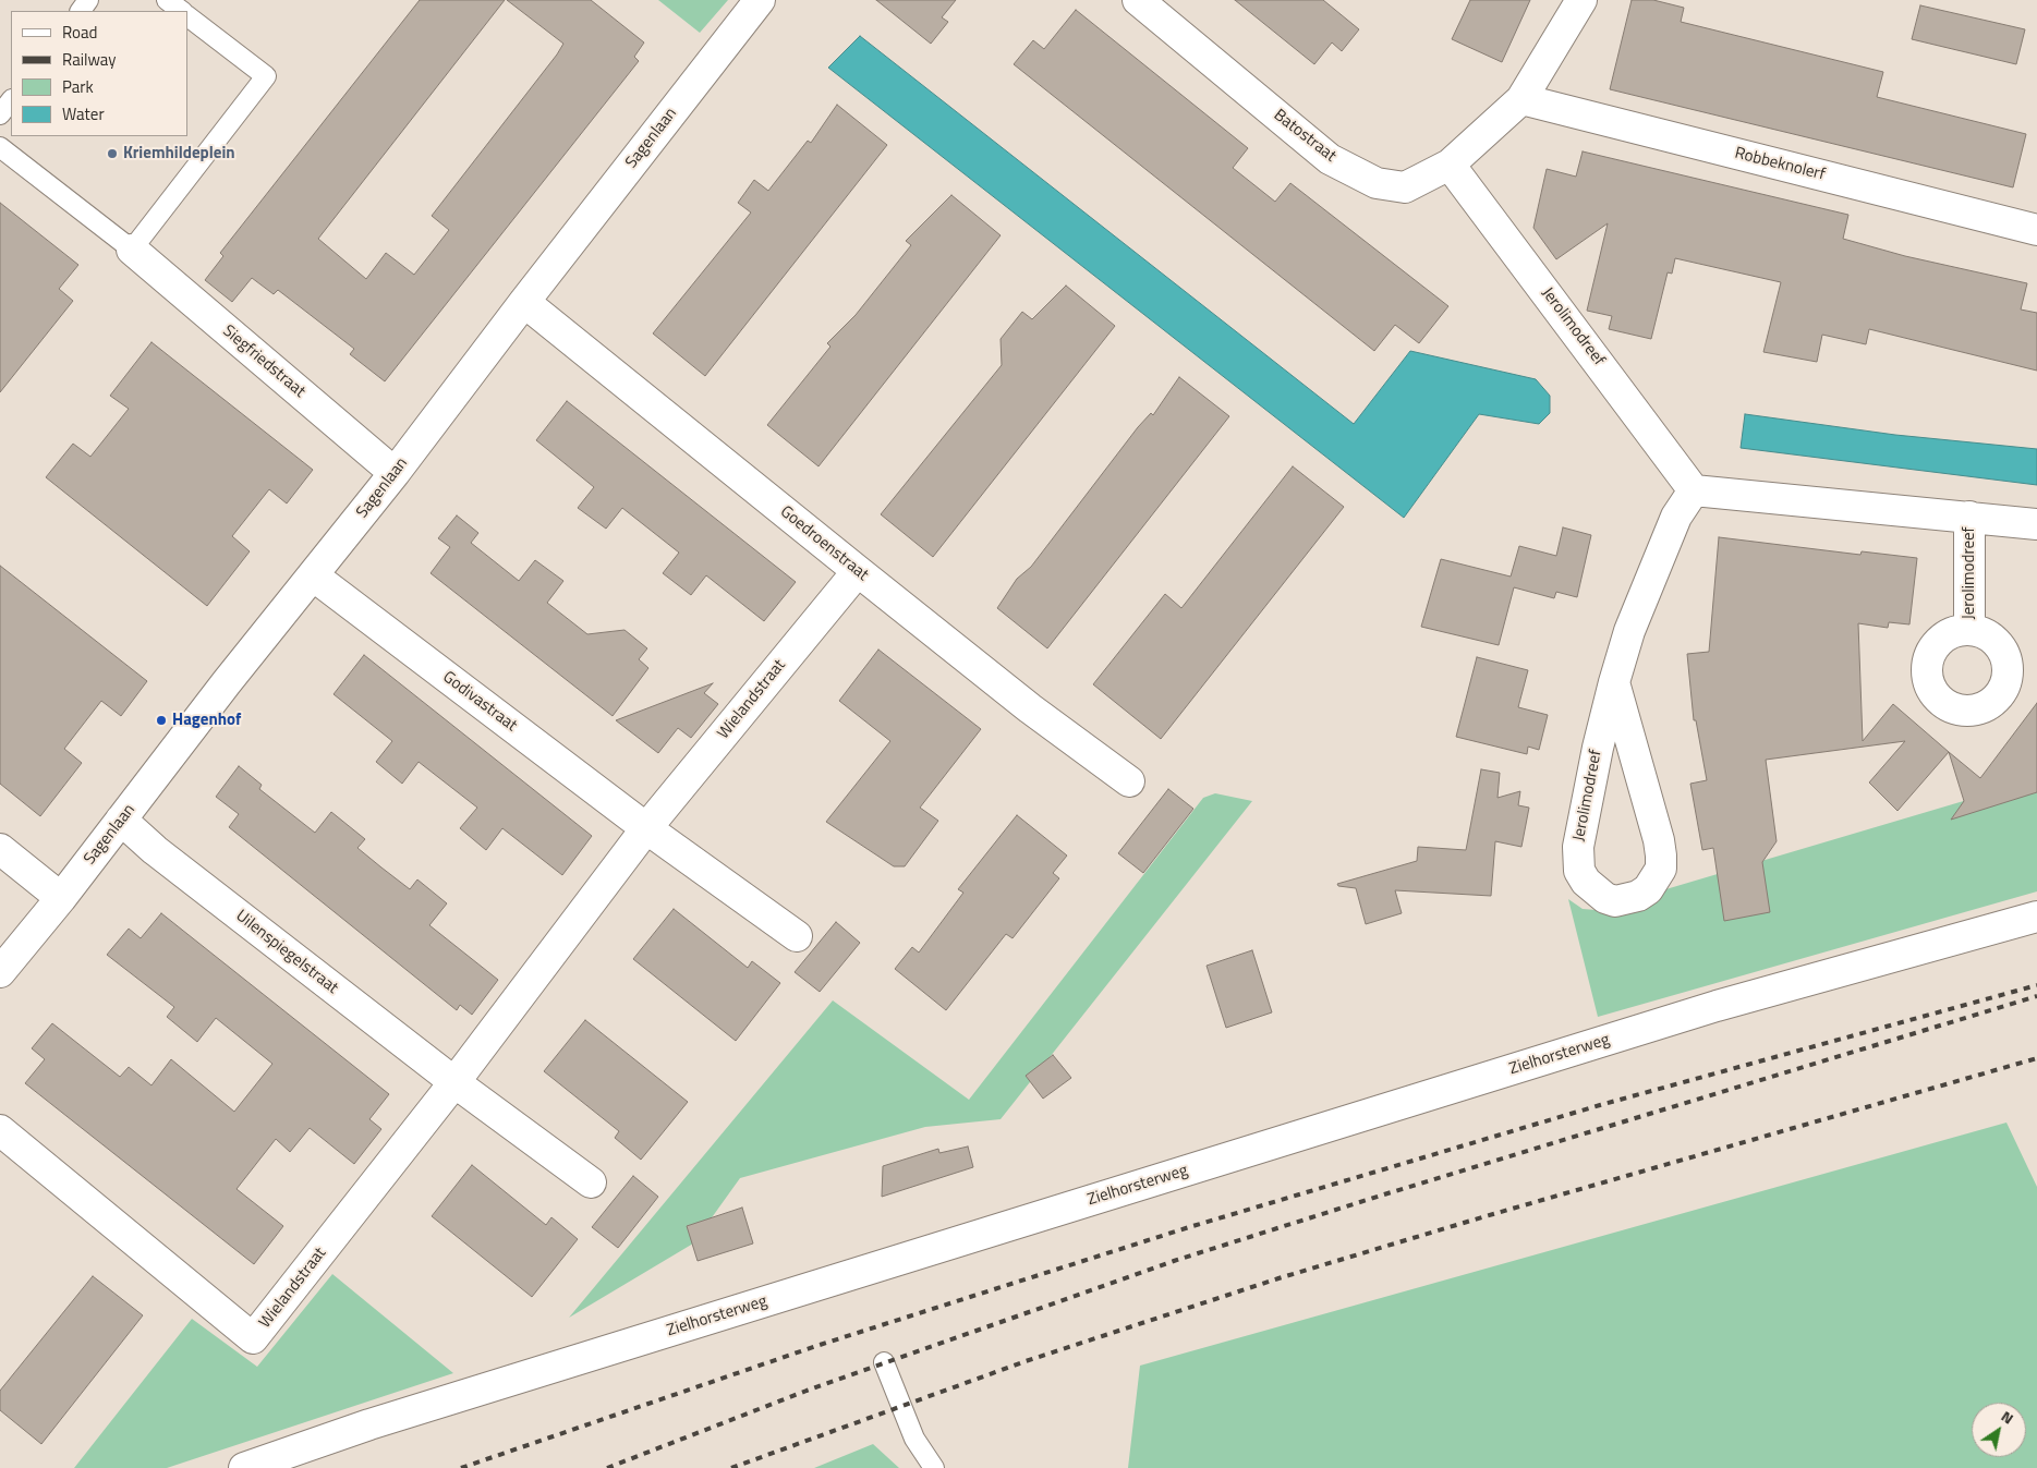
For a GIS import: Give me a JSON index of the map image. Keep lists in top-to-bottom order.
{
  "streets": {
    "street": [
      "Batostraat",
      "Sagenlaan",
      "Robbeknolerf",
      "Jerolimodreef",
      "Siegfriedstraat",
      "Goedroenstraat",
      "Wielandstraat",
      "Godivastraat",
      "Uilenspiegelstraat",
      "Zielhorsterweg"
    ]
  },
  "crossings": [
    ["Batostraat", "Robbeknolerf"],
    ["Batostraat", "Jerolimodreef"],
    ["Sagenlaan", "Siegfriedstraat"],
    ["Sagenlaan", "Goedroenstraat"],
    ["Sagenlaan", "Godivastraat"],
    ["Sagenlaan", "Uilenspiegelstraat"],
    ["Goedroenstraat", "Wielandstraat"],
    ["Wielandstraat", "Godivastraat"],
    ["Wielandstraat", "Uilenspiegelstraat"]
  ],
  "places": ["Kriemhildeplein", "Hagenhof"],
  "legend": [
    "Road",
    "Railway",
    "Park",
    "Water"
  ],
  "north": "top right"
}
